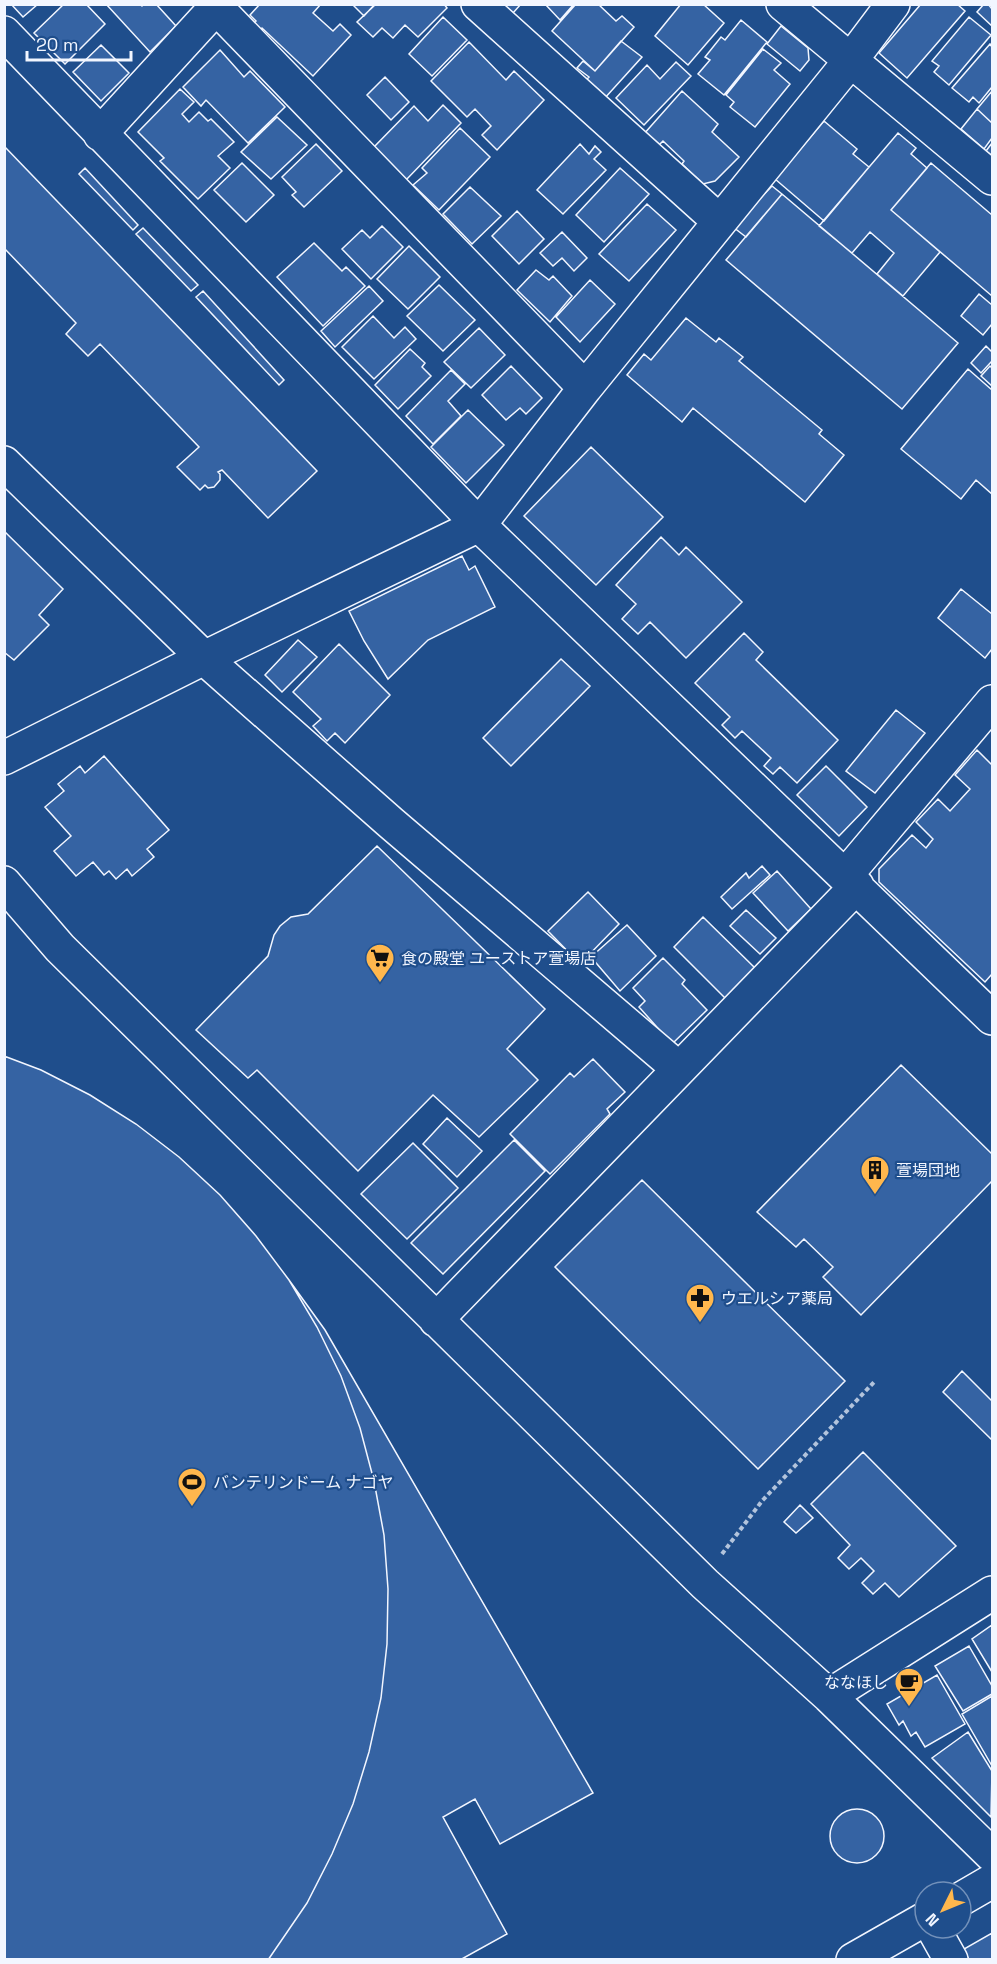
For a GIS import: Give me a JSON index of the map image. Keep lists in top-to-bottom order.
{
  "places": {
    "supermarket": ["食の殿堂 ユーストア萱場店"],
    "building": ["萱場団地"],
    "pharmacy": ["ウエルシア薬局"],
    "sports": ["バンテリンドーム ナゴヤ"],
    "cafe": ["ななほし"]
  },
  "scale_bar": "20 m",
  "north": "bottom left"
}
